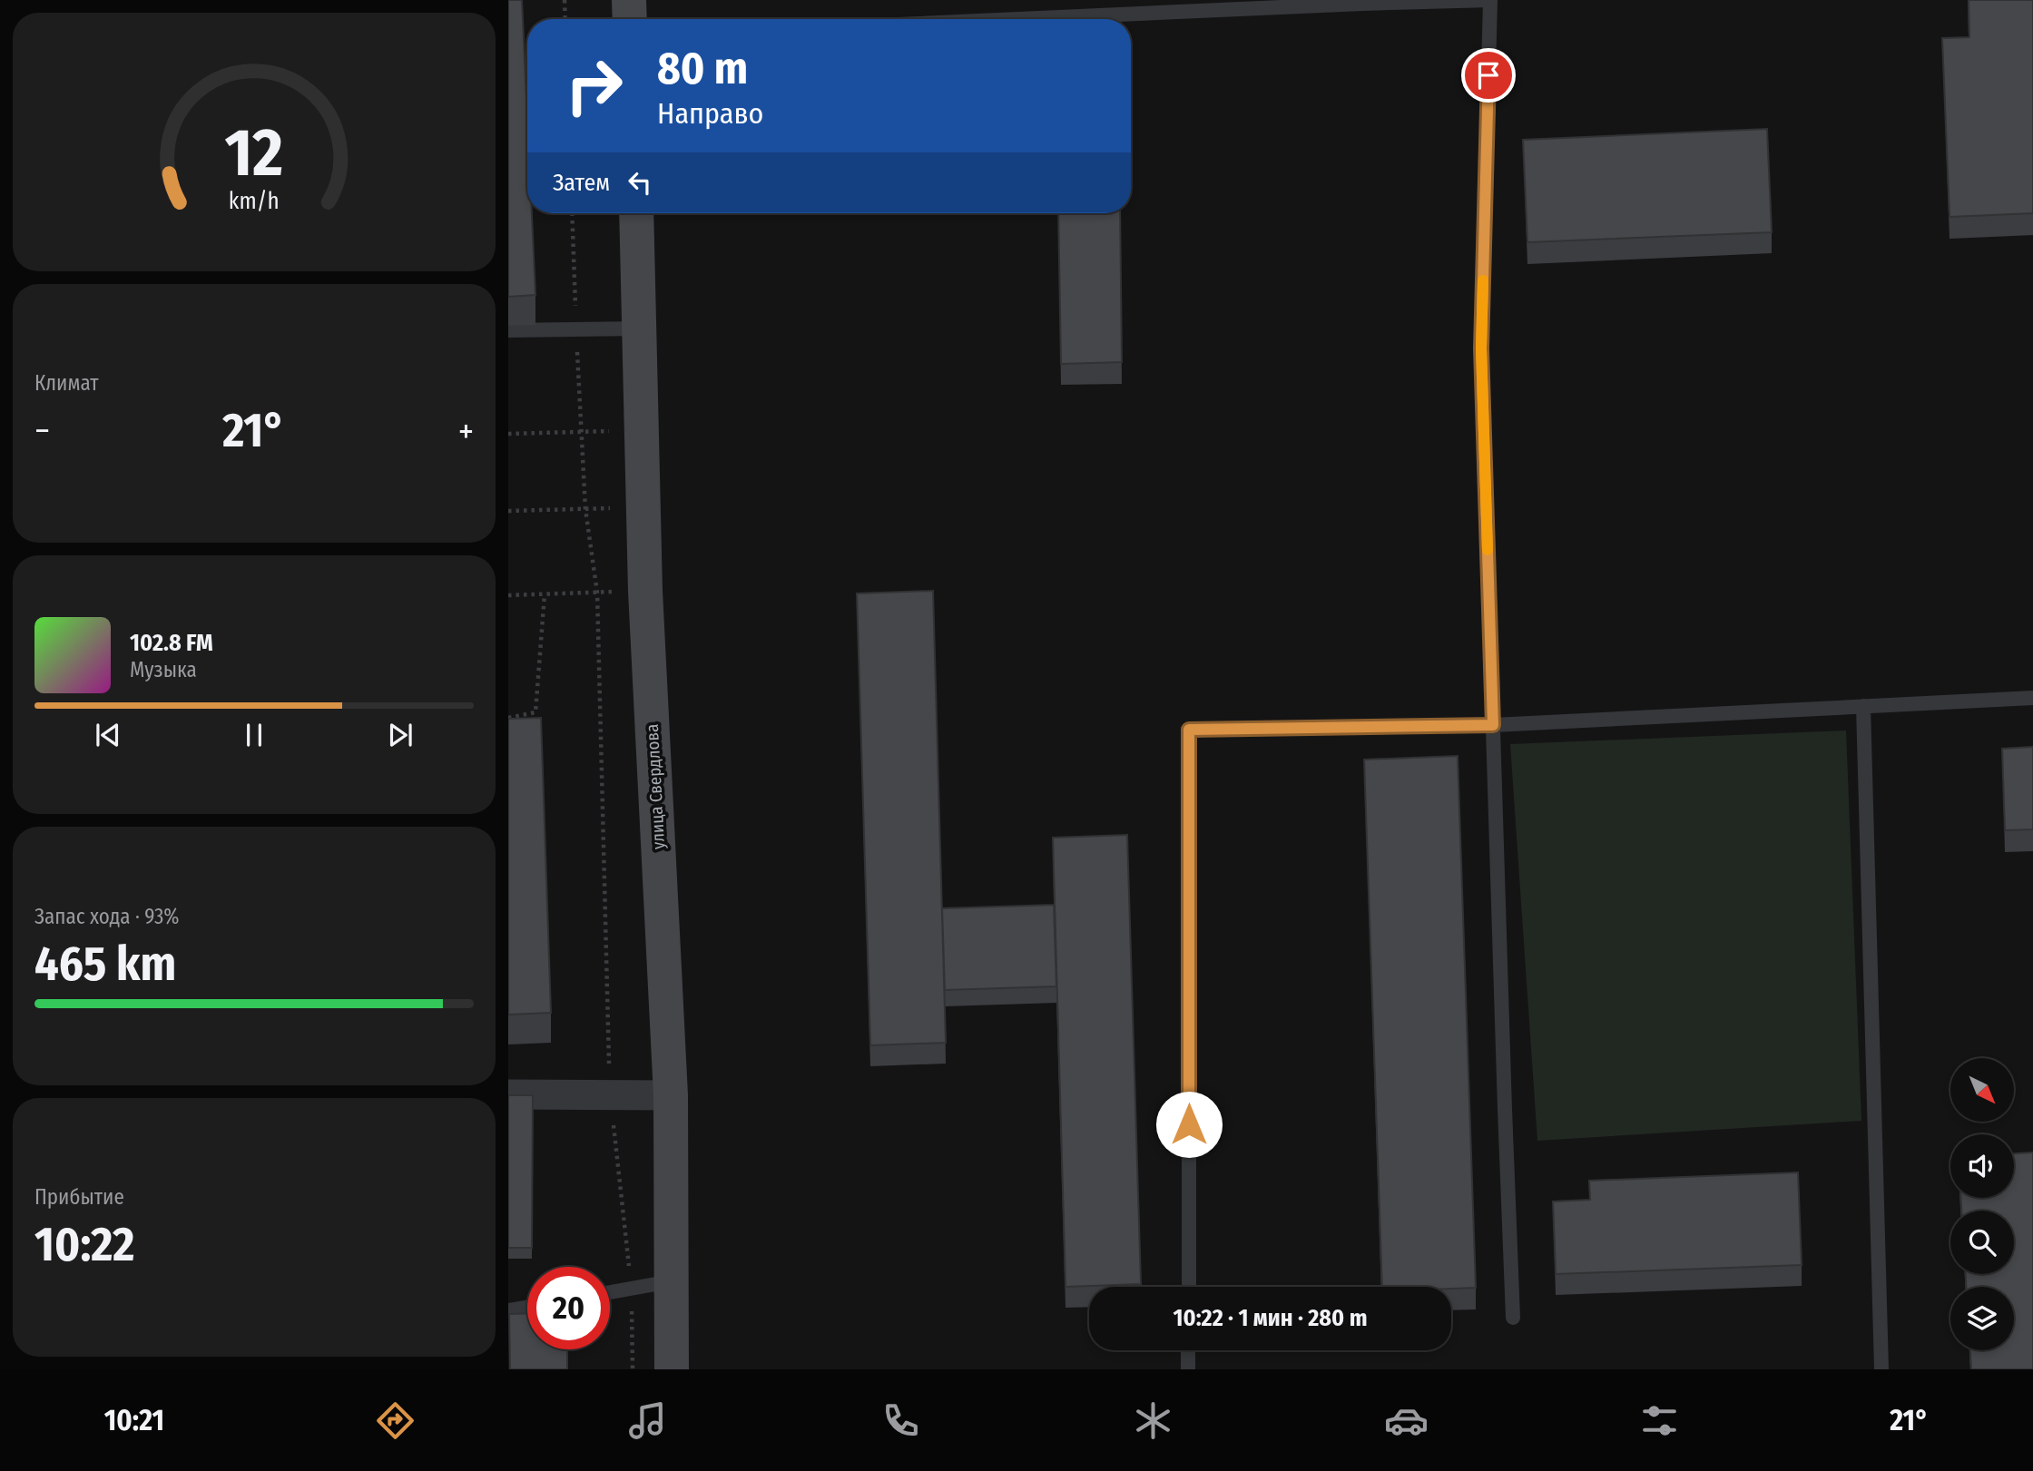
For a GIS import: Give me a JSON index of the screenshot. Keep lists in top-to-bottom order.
{
  "streets": {
    "main road": ["улица Свердлова"]
  },
  "north": "bottom right",
  "page": {
    "turn": ["80 m", "Направо"],
    "then": "Затем",
    "tile": [
      "Климат",
      ["Запас хода · 93%", "465 km"],
      ["Прибытие", "10:22"]
    ],
    "heat": ["−", "21°", "+"],
    "song": ["102.8 FM", "Музыка"],
    "limit": "20",
    "trip": "10:22 · 1 мин · 280 m",
    "tabs": ["10:21", "21°"],
    "gauge": ["12", "km/h"]
  }
}
